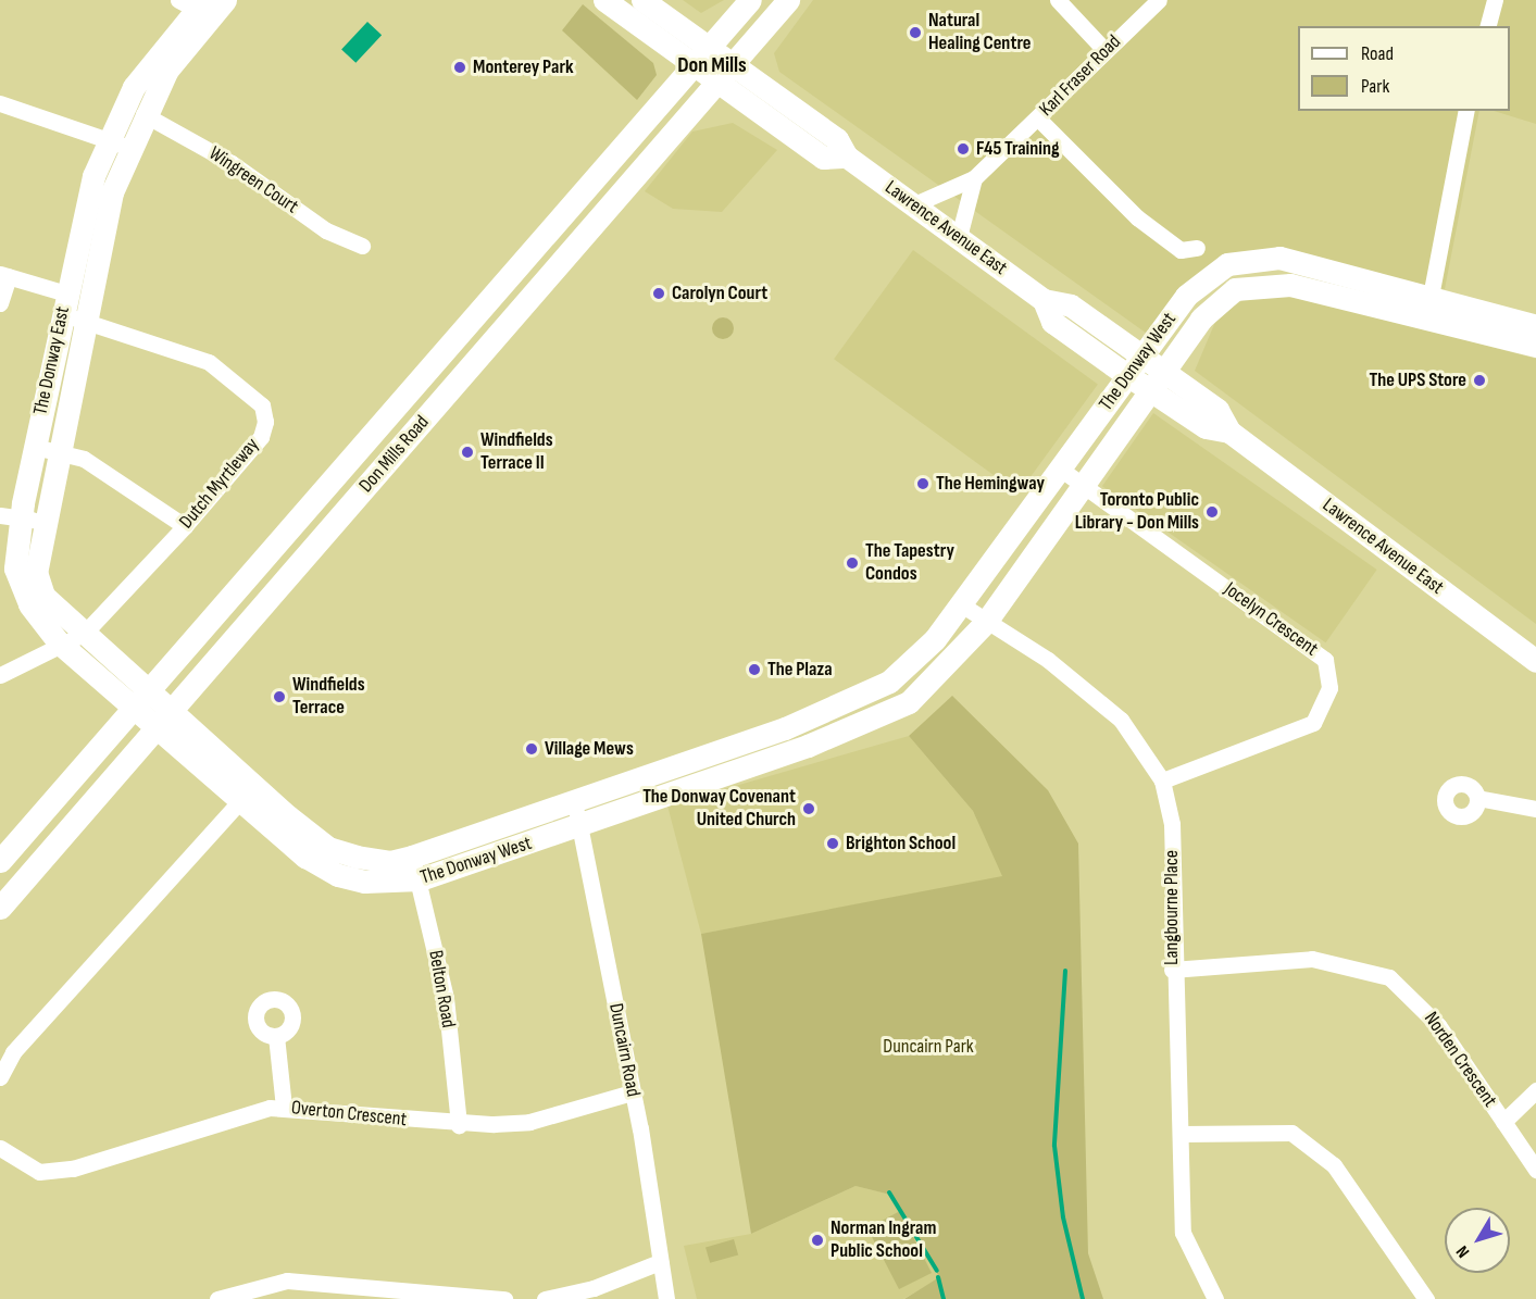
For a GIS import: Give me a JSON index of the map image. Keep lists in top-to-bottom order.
{
  "streets": {
    "street": [
      "Karl Fraser Road",
      "Wingreen Court",
      "Lawrence Avenue East",
      "The Donway East",
      "The Donway West",
      "Don Mills Road",
      "Dutch Myrtleway",
      "Jocelyn Crescent",
      "Langbourne Place",
      "Belton Road",
      "Duncairn Road",
      "Norden Crescent",
      "Overton Crescent"
    ]
  },
  "crossings": [
    ["Karl Fraser Road", "Lawrence Avenue East"],
    ["Wingreen Court", "The Donway East"],
    ["Lawrence Avenue East", "The Donway West"],
    ["Lawrence Avenue East", "Don Mills Road"],
    ["The Donway East", "The Donway West"],
    ["The Donway East", "Don Mills Road"],
    ["The Donway East", "Dutch Myrtleway"],
    ["The Donway West", "Don Mills Road"],
    ["The Donway West", "Jocelyn Crescent"],
    ["The Donway West", "Langbourne Place"],
    ["The Donway West", "Belton Road"],
    ["The Donway West", "Duncairn Road"],
    ["Jocelyn Crescent", "Langbourne Place"],
    ["Langbourne Place", "Norden Crescent"],
    ["Belton Road", "Overton Crescent"],
    ["Duncairn Road", "Overton Crescent"]
  ],
  "districts": ["Don Mills"],
  "parks": ["Duncairn Park"],
  "places": [
    "Natural Healing Centre",
    "Monterey Park",
    "F45 Training",
    "Carolyn Court",
    "The UPS Store",
    "Windfields Terrace II",
    "The Hemingway",
    "Toronto Public Library - Don Mills",
    "The Tapestry Condos",
    "The Plaza",
    "Windfields Terrace",
    "Village Mews",
    "The Donway Covenant United Church",
    "Brighton School",
    "Norman Ingram Public School"
  ],
  "legend": ["Road", "Park"],
  "north": "bottom left"
}
